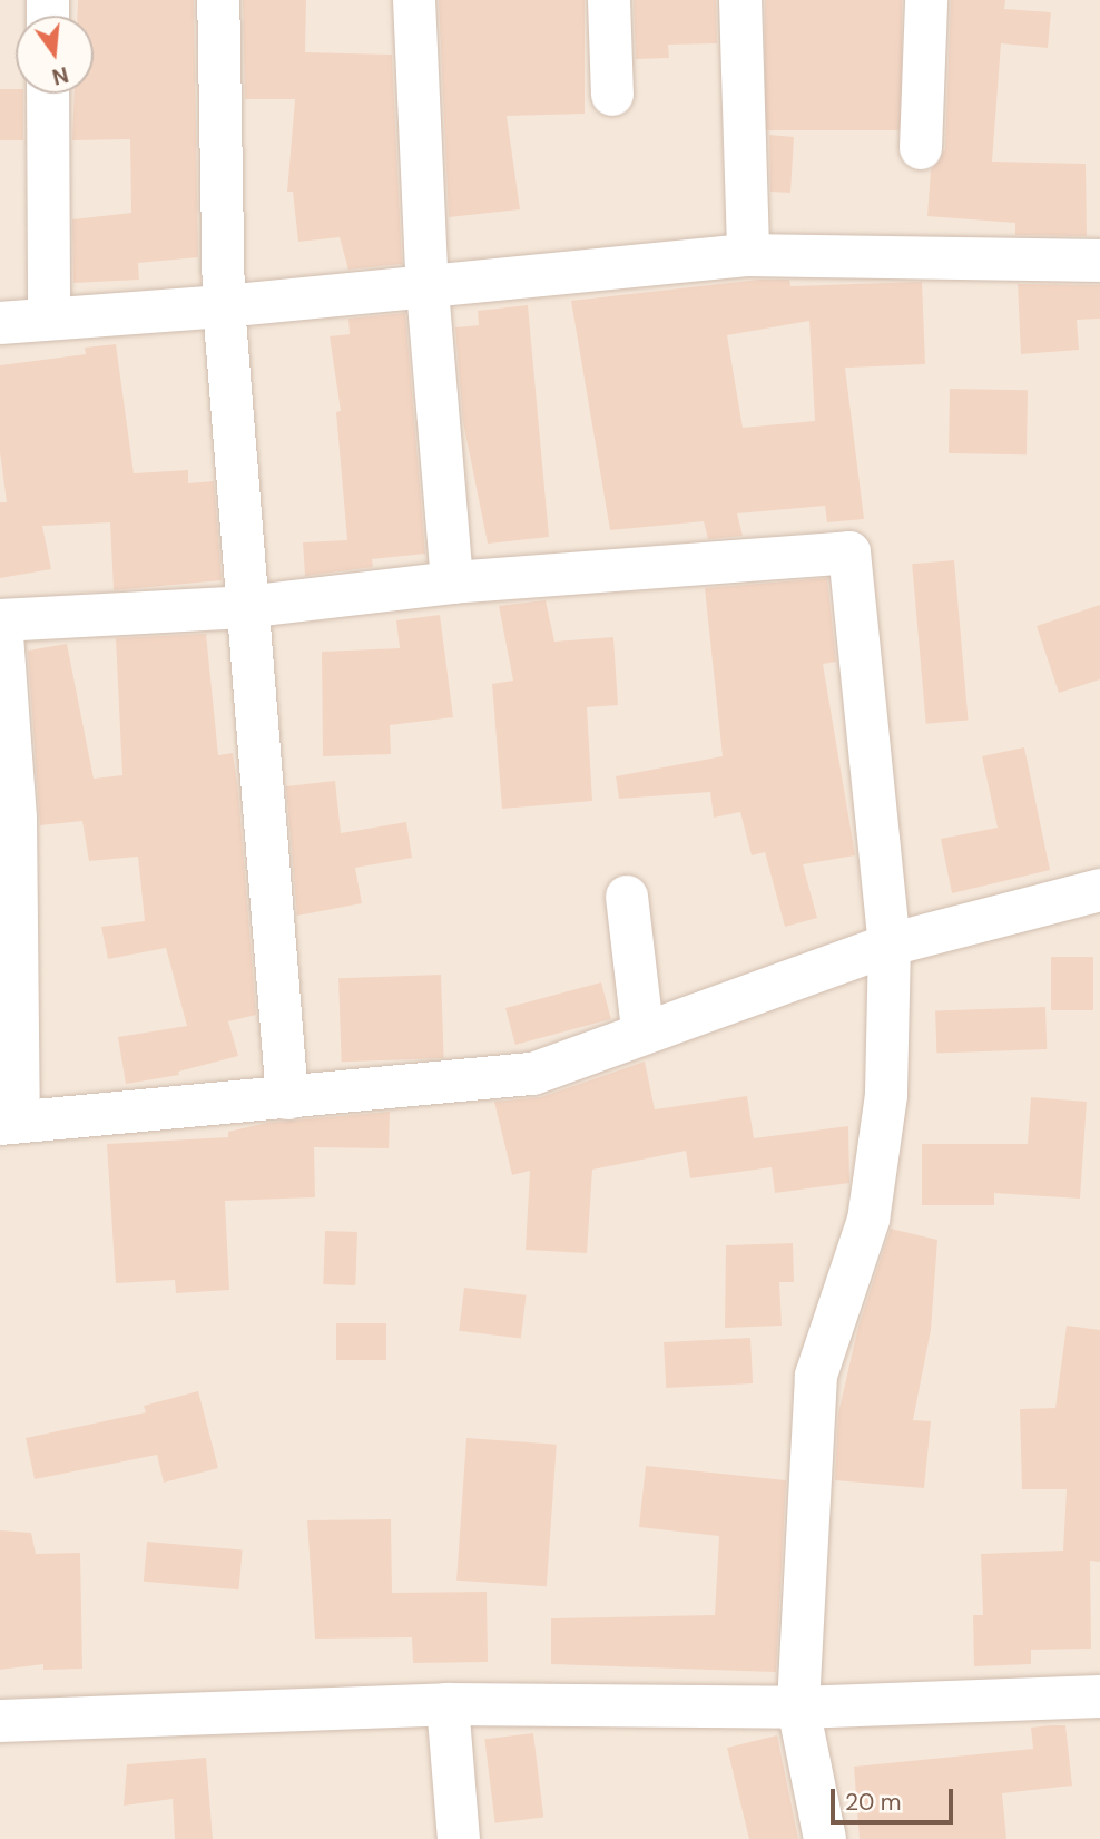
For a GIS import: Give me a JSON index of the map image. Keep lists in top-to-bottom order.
{
  "scale_bar": "20 m",
  "north": "bottom"
}
